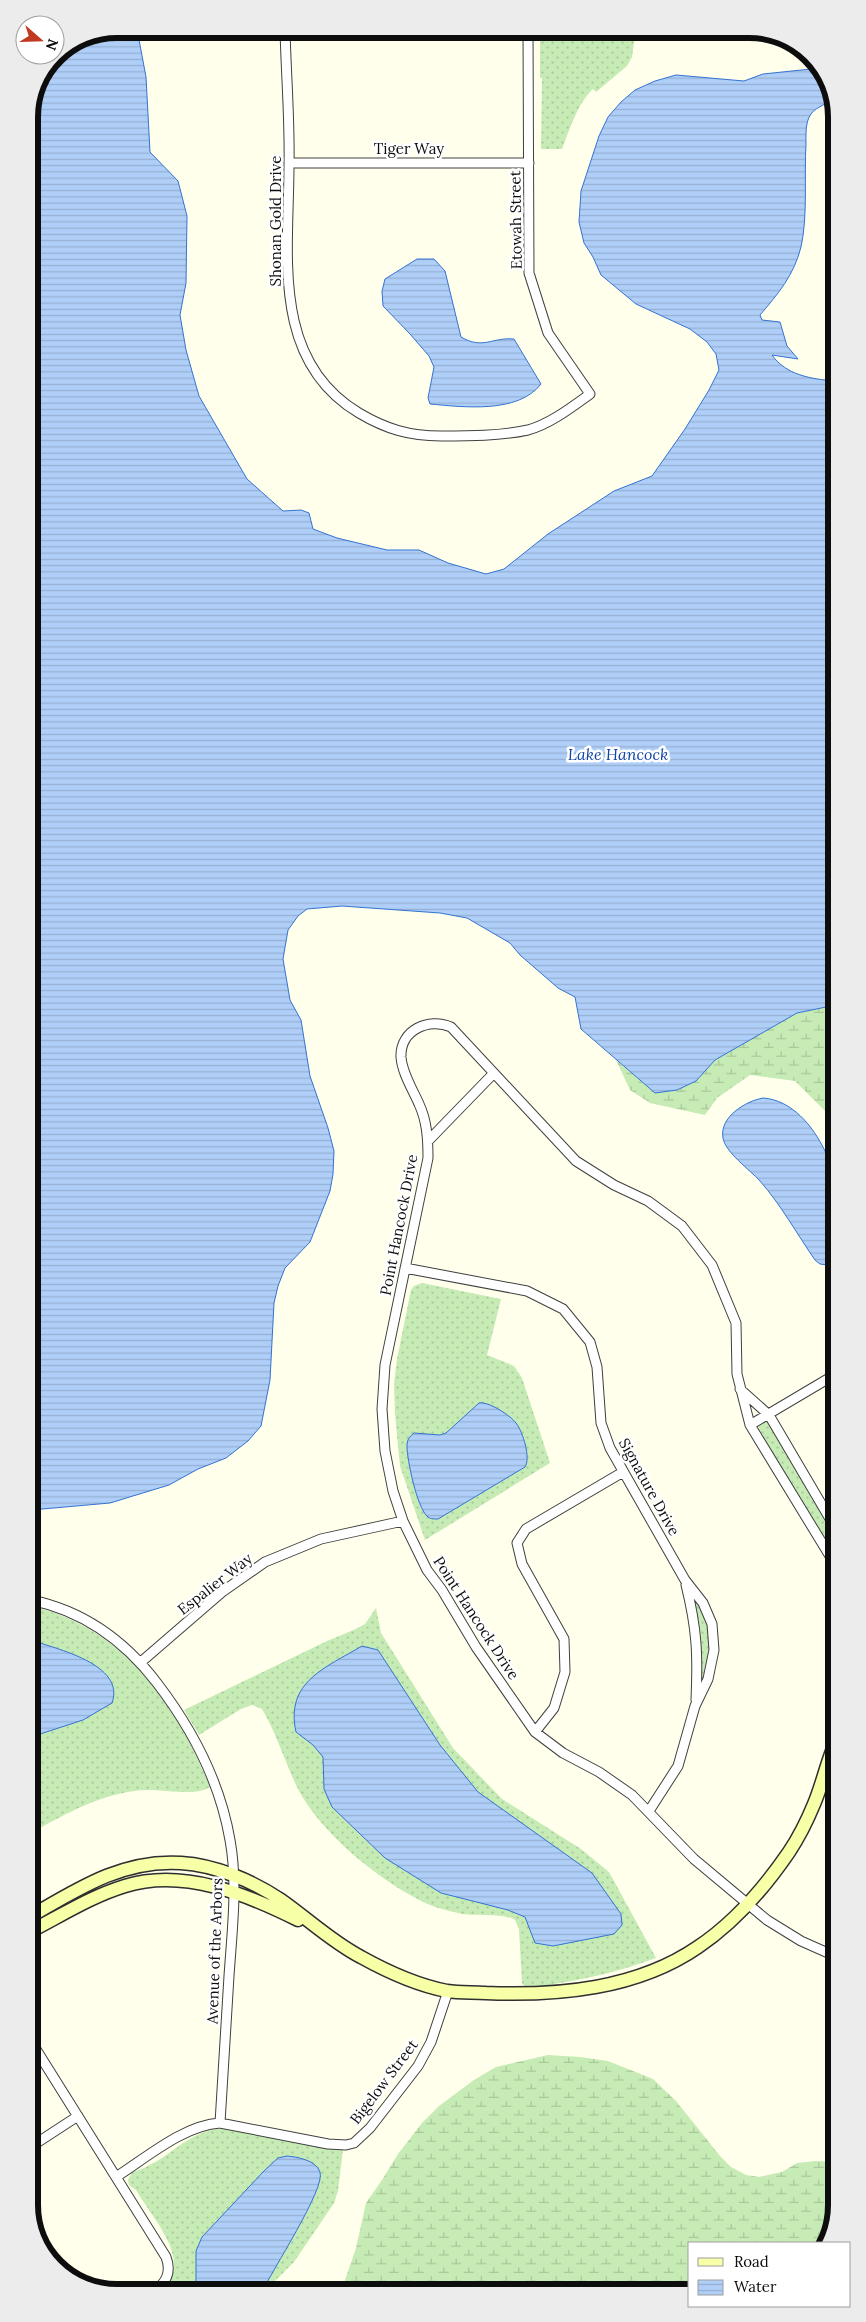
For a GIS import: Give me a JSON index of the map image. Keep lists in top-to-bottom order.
{
  "streets": {
    "street": [
      "Tiger Way",
      "Etowah Street",
      "Shonan Gold Drive",
      "Point Hancock Drive",
      "Signature Drive",
      "Espalier Way",
      "Avenue of the Arbors",
      "Bigelow Street"
    ]
  },
  "crossings": [
    ["Tiger Way", "Etowah Street"],
    ["Tiger Way", "Shonan Gold Drive"],
    ["Etowah Street", "Shonan Gold Drive"],
    ["Point Hancock Drive", "Signature Drive"],
    ["Point Hancock Drive", "Espalier Way"],
    ["Espalier Way", "Avenue of the Arbors"],
    ["Avenue of the Arbors", "Bigelow Street"]
  ],
  "water": ["Lake Hancock"],
  "legend": ["Road", "Water"],
  "north": "right"
}
